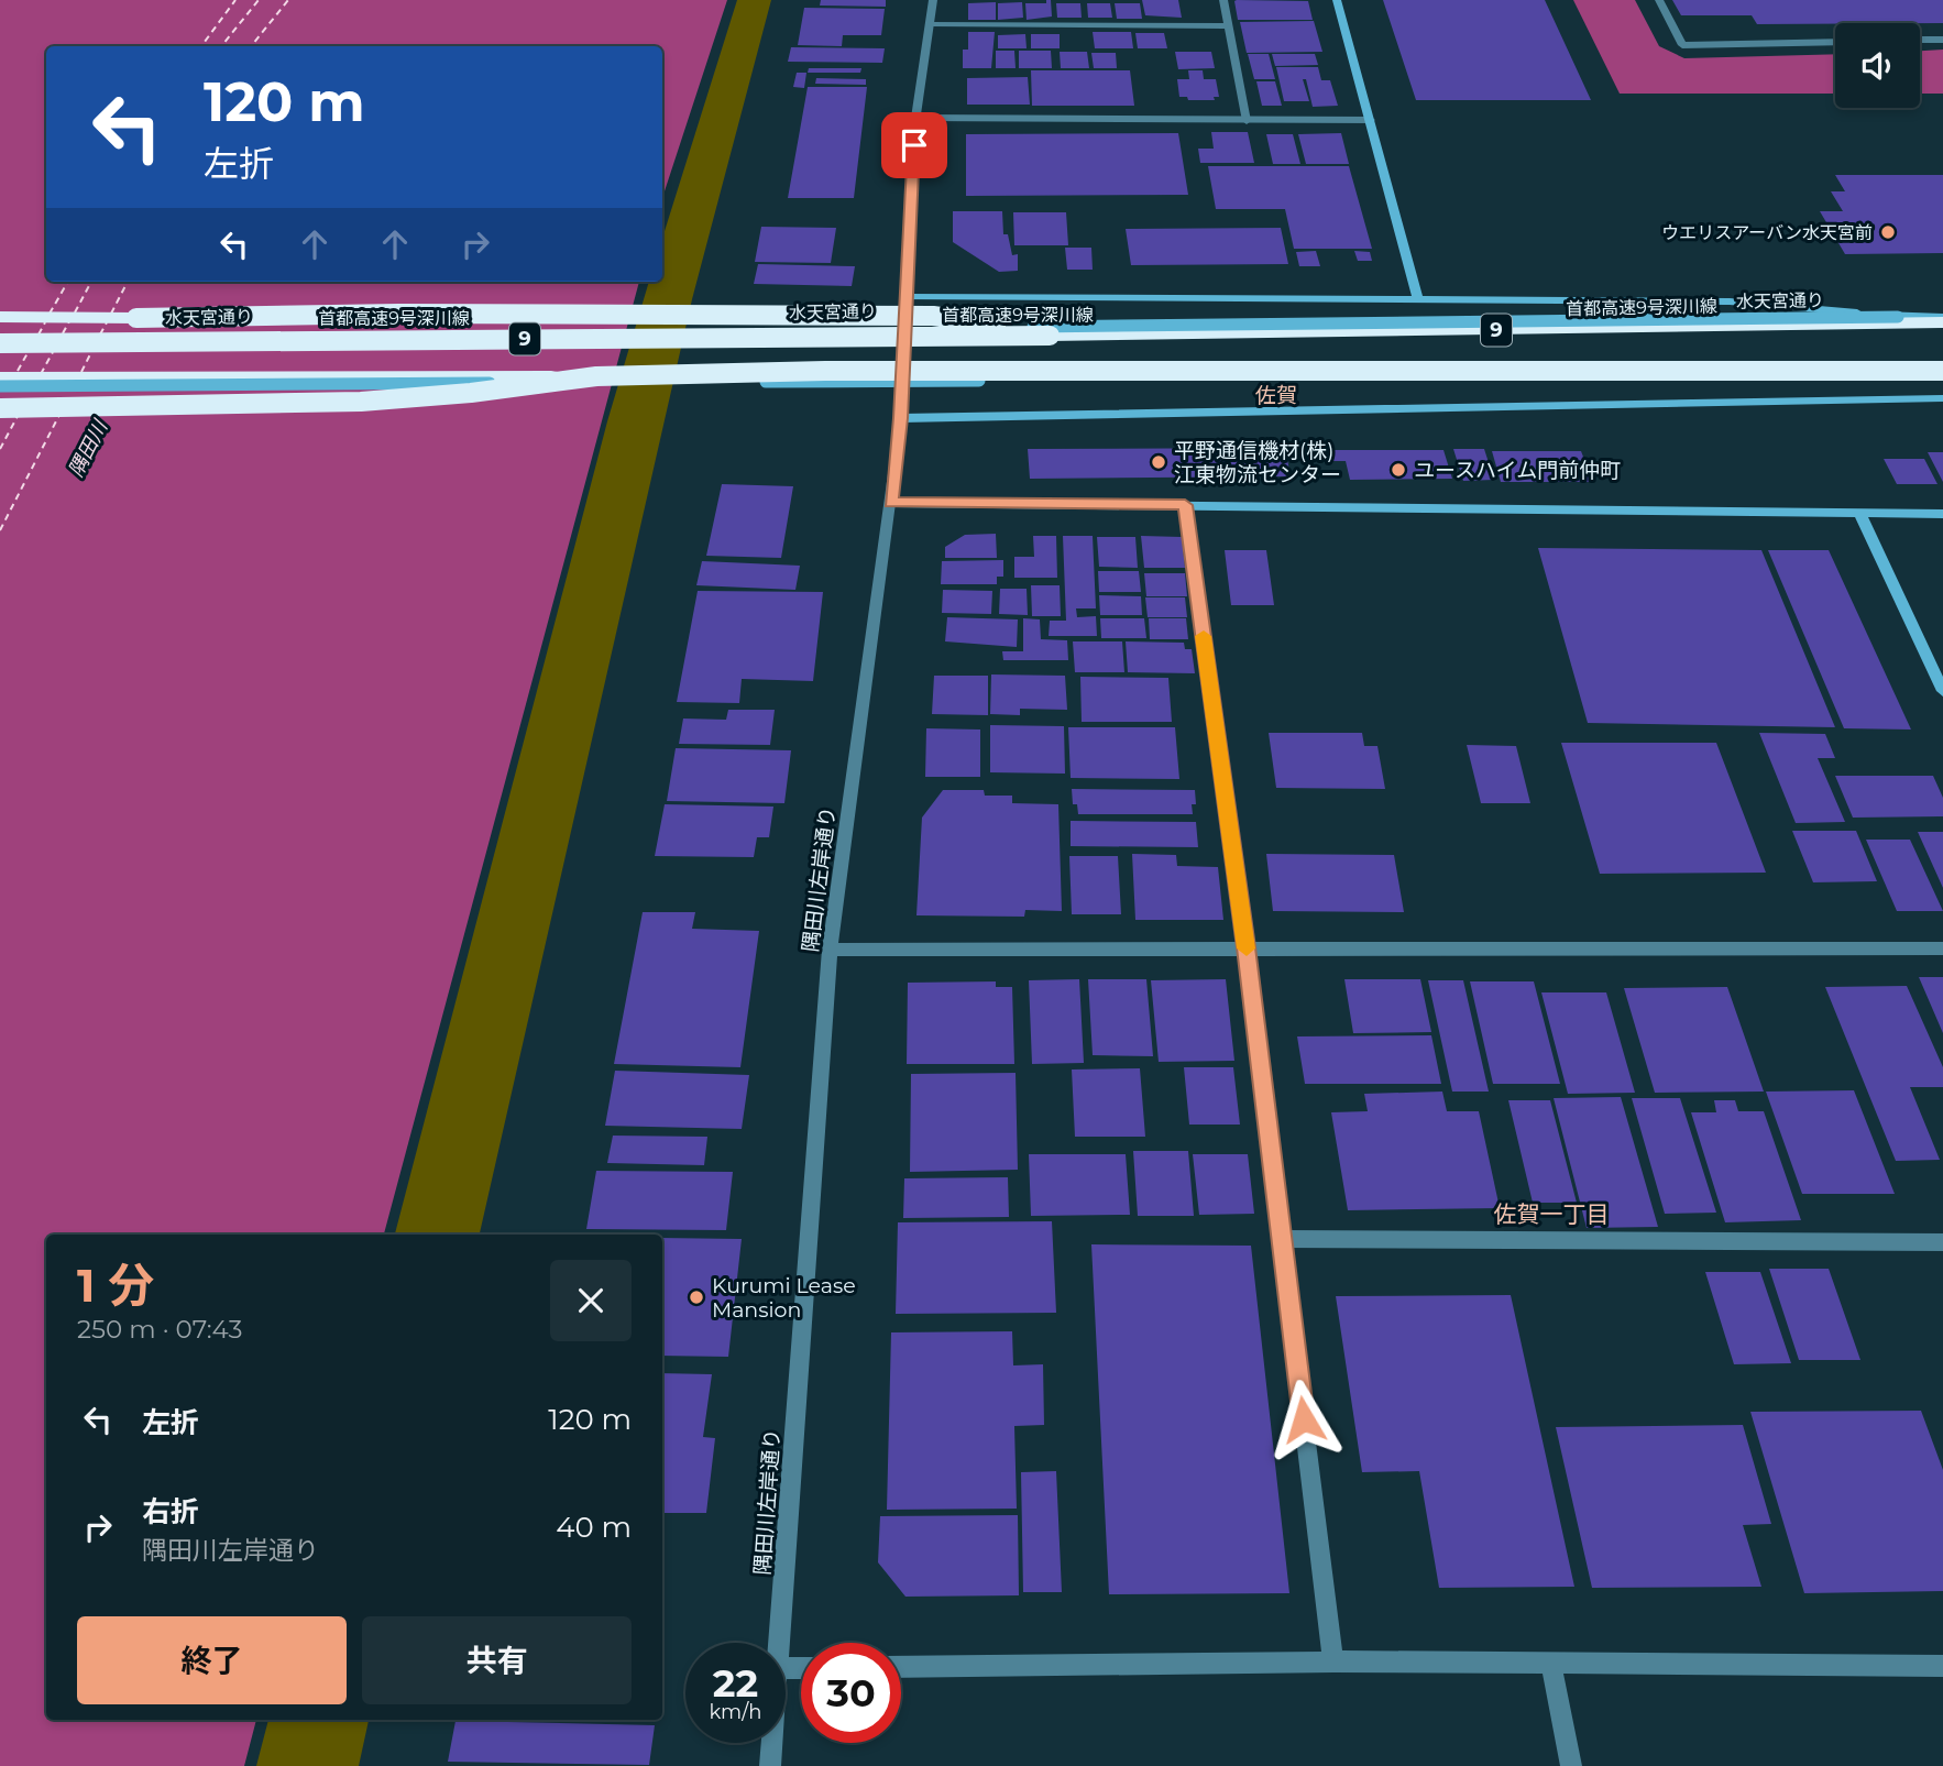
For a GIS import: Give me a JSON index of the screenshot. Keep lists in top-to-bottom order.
{
  "streets": {
    "highway": ["首都高速9号深川線", "9"],
    "main road": ["水天宮通り"],
    "street": ["隅田川左岸通り"]
  },
  "districts": ["佐賀", "佐賀一丁目"],
  "water": ["隅田川"],
  "places": [
    "ウエリスアーバン水天宮前",
    "平野通信機材(株) 江東物流センター",
    "ユースハイム門前仲町",
    "Kurumi Lease Mansion"
  ],
  "page": {
    "turn": ["120 m", "左折"],
    "heading": ["1 分", "250 m · 07:43"],
    "list": [
      {
        "name": "左折",
        "value": "120 m"
      },
      {
        "name": "右折",
        "note": "隅田川左岸通り",
        "value": "40 m"
      }
    ],
    "buttons": ["終了", "共有"],
    "speed": "22 km/h",
    "limit": "30"
  }
}
